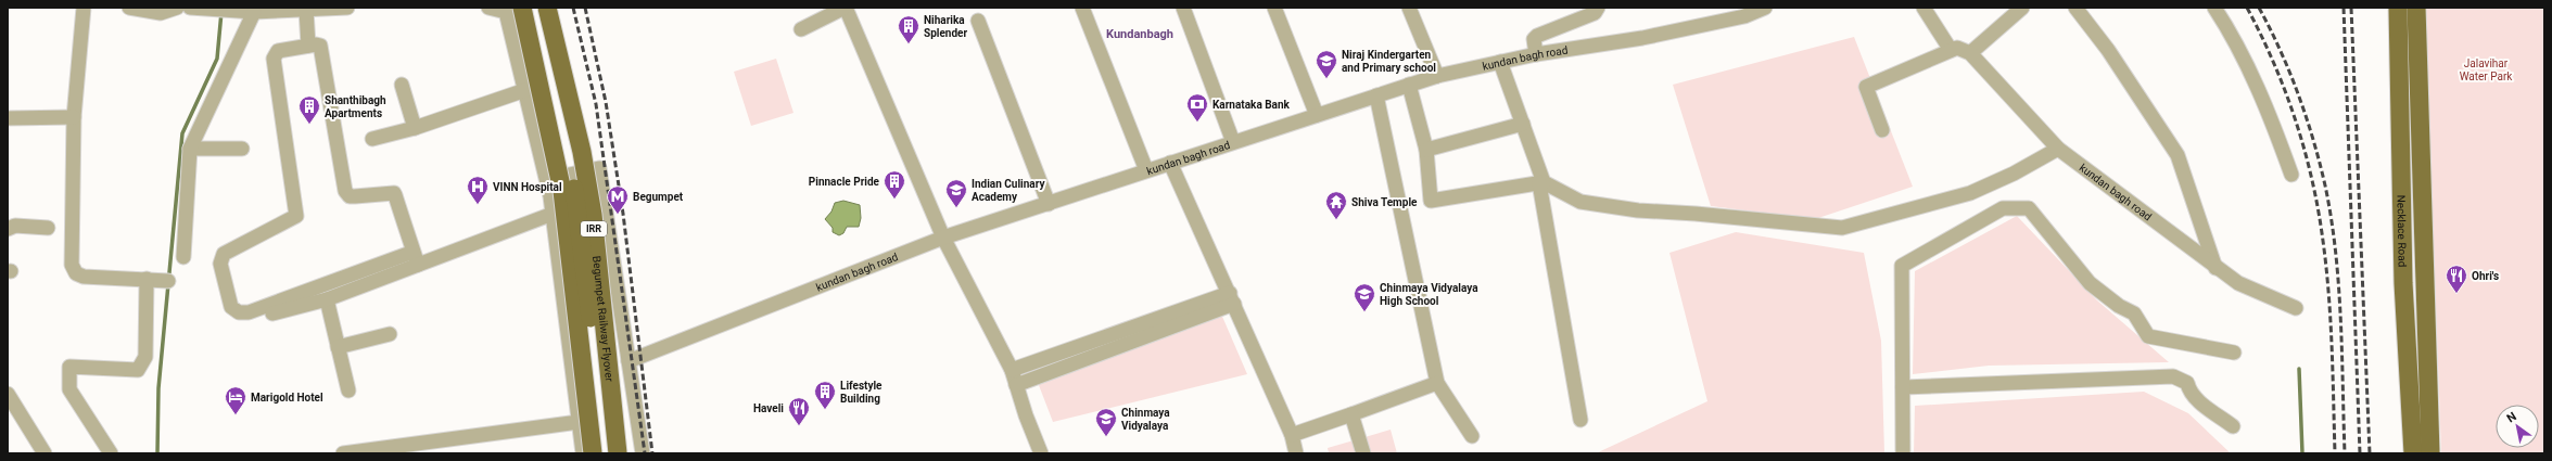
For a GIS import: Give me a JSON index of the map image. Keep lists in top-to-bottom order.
{
  "streets": {
    "main road": ["IRR", "Necklace Road", "Begumpet Railway Flyover"],
    "street": ["kundan bagh road"]
  },
  "districts": ["Kundanbagh"],
  "parks": ["Jalavihar Water Park"],
  "places": {
    "building": [
      "Niharika Splender",
      "Shanthibagh Apartments",
      "Pinnacle Pride",
      "Lifestyle Building"
    ],
    "school or university": [
      "Niraj Kindergarten and Primary school",
      "Indian Culinary Academy",
      "Chinmaya Vidyalaya High School",
      "Chinmaya Vidyalaya"
    ],
    "bank": ["Karnataka Bank"],
    "hospital": ["VINN Hospital"],
    "metro station": ["Begumpet"],
    "temple": ["Shiva Temple"],
    "restaurant": ["Ohri's", "Haveli"],
    "hotel": ["Marigold Hotel"]
  },
  "north": "top left"
}
